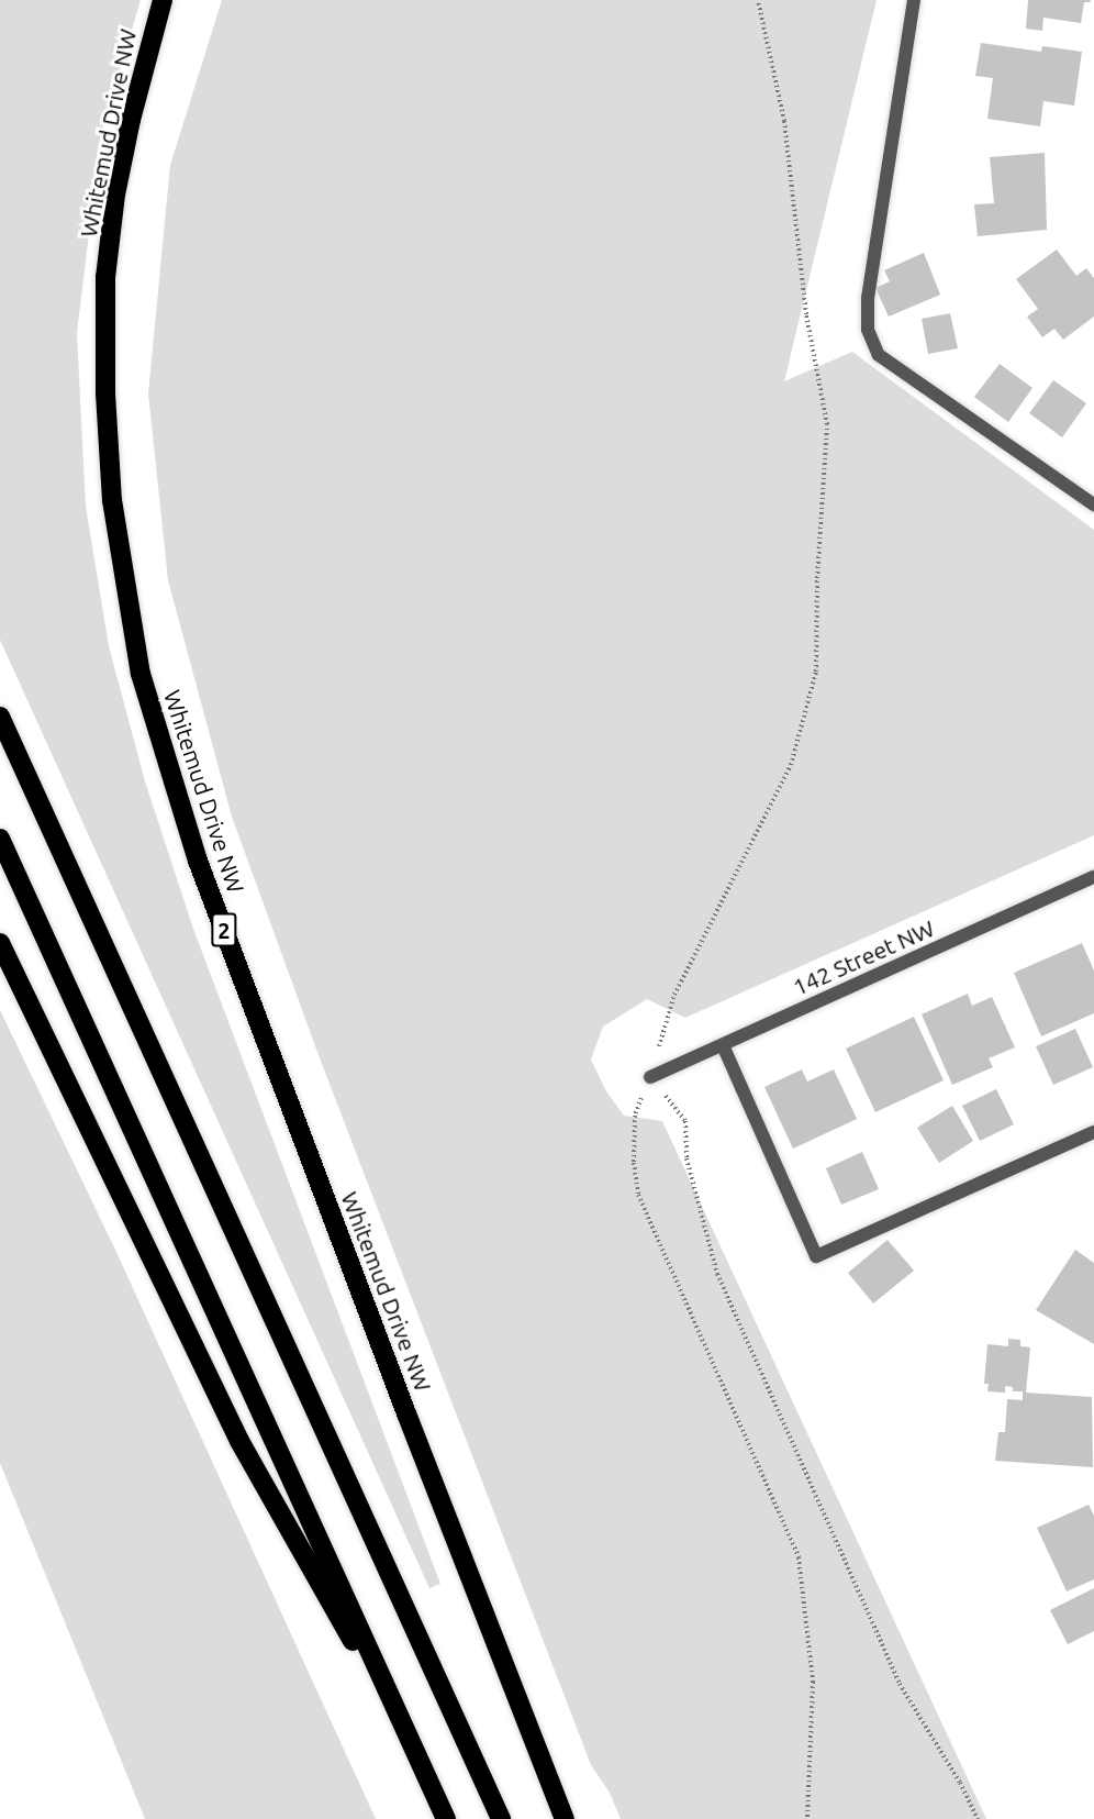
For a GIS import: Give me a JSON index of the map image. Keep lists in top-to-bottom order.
{
  "streets": {
    "highway": ["Whitemud Drive NW", "2"],
    "street": ["142 Street NW"]
  }
}
